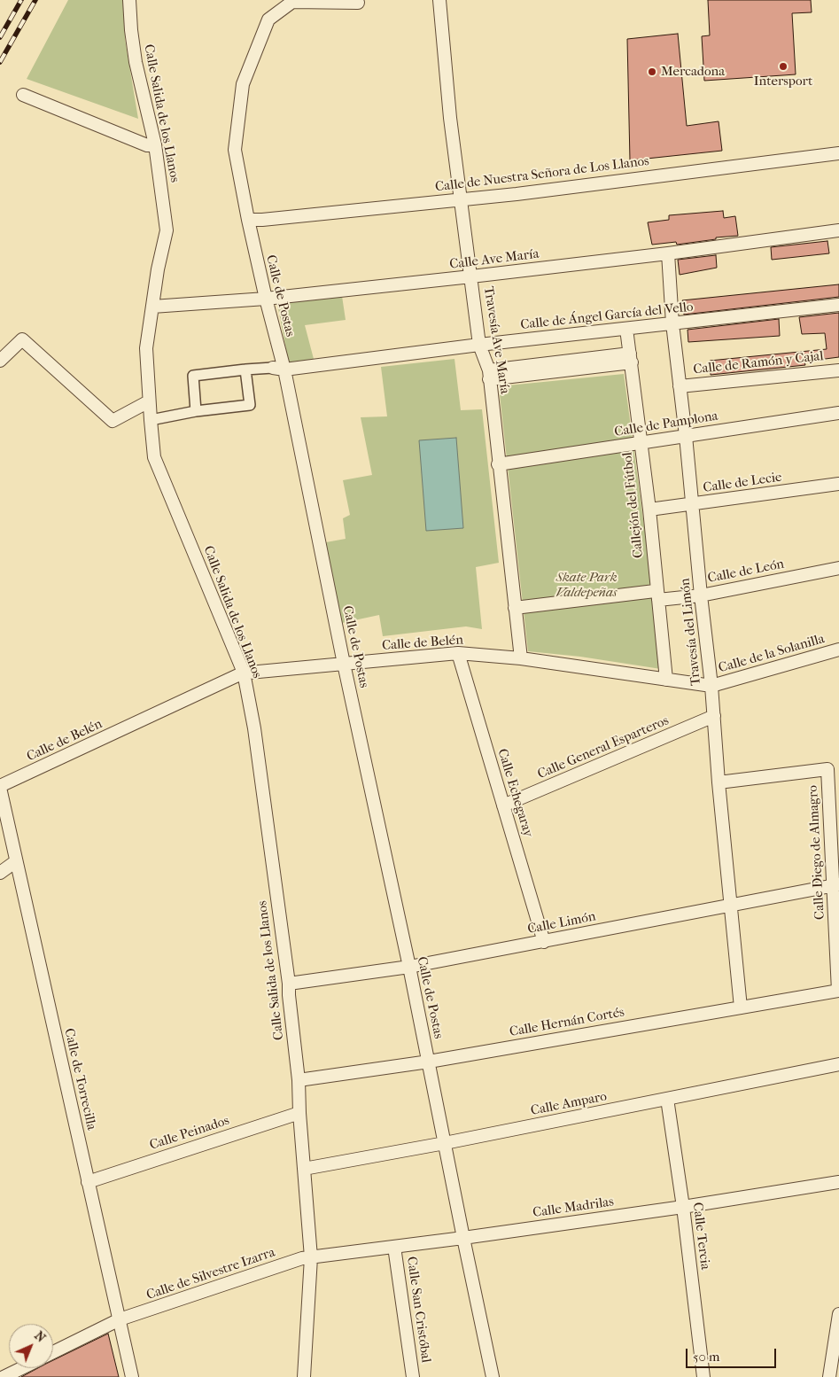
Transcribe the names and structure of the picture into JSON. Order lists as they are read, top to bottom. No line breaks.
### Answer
{"streets":{"street":["Calle Salida de los Llanos","Calle de Nuestra Señora de Los Llanos","Calle Ave María","Calle de Postas","Calle de Ángel García del Vello","Travesía Ave María","Calle de Ramón y Cajal","Calle de Pamplona","Calle de Lecie","Callejón del Fútbol","Calle de León","Travesía del Limón","Calle de Belén","Calle de la Solanilla","Calle General Esparteros","Calle Echegaray","Calle Diego de Almagro","Calle Limón","Calle Hernán Cortés","Calle de Torrecilla","Calle Amparo","Calle Peinados","Calle Madrilas","Calle Tercia","Calle de Silvestre Izarra","Calle San Cristóbal"]},"crossings":[["Calle Salida de los Llanos","Calle Ave María"],["Calle Salida de los Llanos","Calle de Belén"],["Calle Salida de los Llanos","Calle Limón"],["Calle Salida de los Llanos","Calle Hernán Cortés"],["Calle Salida de los Llanos","Calle Amparo"],["Calle Salida de los Llanos","Calle Peinados"],["Calle Salida de los Llanos","Calle Madrilas"],["Calle Salida de los Llanos","Calle de Silvestre Izarra"],["Calle de Nuestra Señora de Los Llanos","Calle de Postas"],["Calle de Nuestra Señora de Los Llanos","Travesía Ave María"],["Calle Ave María","Calle de Postas"],["Calle Ave María","Travesía Ave María"],["Calle Ave María","Travesía del Limón"],["Calle de Postas","Calle de Ángel García del Vello"],["Calle de Postas","Calle de Belén"],["Calle de Postas","Calle Limón"],["Calle de Postas","Calle Hernán Cortés"],["Calle de Postas","Calle Amparo"],["Calle de Postas","Calle Madrilas"],["Calle de Ángel García del Vello","Travesía Ave María"],["Calle de Ángel García del Vello","Callejón del Fútbol"],["Calle de Ángel García del Vello","Travesía del Limón"],["Travesía Ave María","Calle de Pamplona"],["Travesía Ave María","Calle de León"],["Travesía Ave María","Calle de Belén"],["Calle de Ramón y Cajal","Travesía del Limón"],["Calle de Pamplona","Callejón del Fútbol"],["Calle de Pamplona","Travesía del Limón"],["Calle de Lecie","Callejón del Fútbol"],["Calle de Lecie","Travesía del Limón"],["Callejón del Fútbol","Calle de León"],["Callejón del Fútbol","Calle de Belén"],["Calle de León","Travesía del Limón"],["Travesía del Limón","Calle de Belén"],["Travesía del Limón","Calle de la Solanilla"],["Travesía del Limón","Calle General Esparteros"],["Travesía del Limón","Calle Diego de Almagro"],["Travesía del Limón","Calle Limón"],["Travesía del Limón","Calle Hernán Cortés"],["Calle de Belén","Calle de la Solanilla"],["Calle de Belén","Calle Echegaray"],["Calle de Belén","Calle de Torrecilla"],["Calle General Esparteros","Calle Echegaray"],["Calle Echegaray","Calle Limón"],["Calle Diego de Almagro","Calle Limón"],["Calle Diego de Almagro","Calle Hernán Cortés"],["Calle de Torrecilla","Calle Peinados"],["Calle de Torrecilla","Calle de Silvestre Izarra"],["Calle Amparo","Calle Tercia"],["Calle Madrilas","Calle Tercia"],["Calle Madrilas","Calle de Silvestre Izarra"],["Calle Madrilas","Calle San Cristóbal"]],"parks":["Skate Park Valdepeñas"],"places":["Intersport","Mercadona"],"scale_bar":"50 m","north":"top right"}
